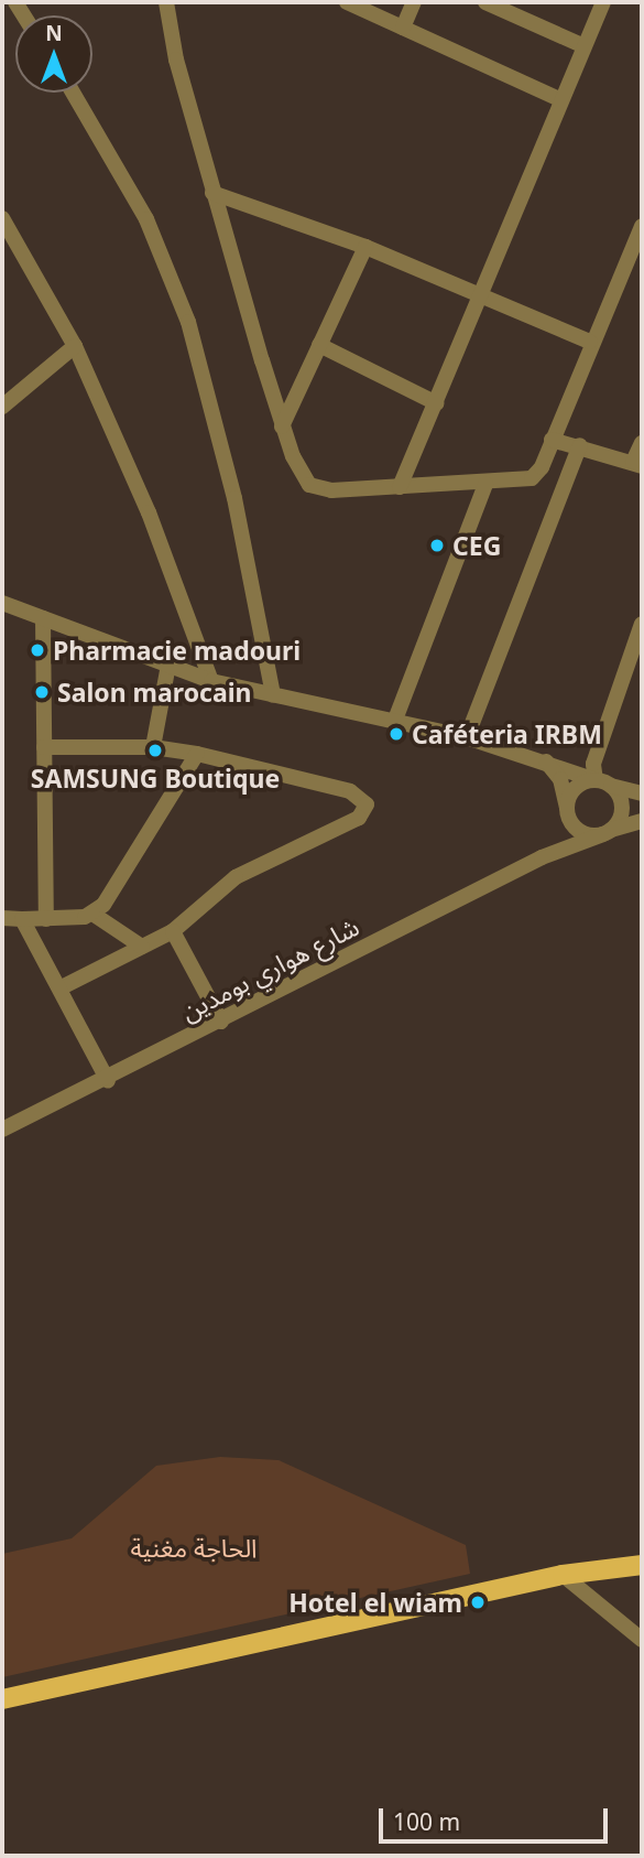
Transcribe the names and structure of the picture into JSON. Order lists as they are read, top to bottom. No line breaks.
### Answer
{"streets":{"street":["شارع هواري بومدين"]},"parks":["الحاجة مغنية"],"places":["CEG","Pharmacie madouri","Salon marocain","Caféteria IRBM","SAMSUNG Boutique","Hotel el wiam"],"scale_bar":"100 m","north":"top"}
